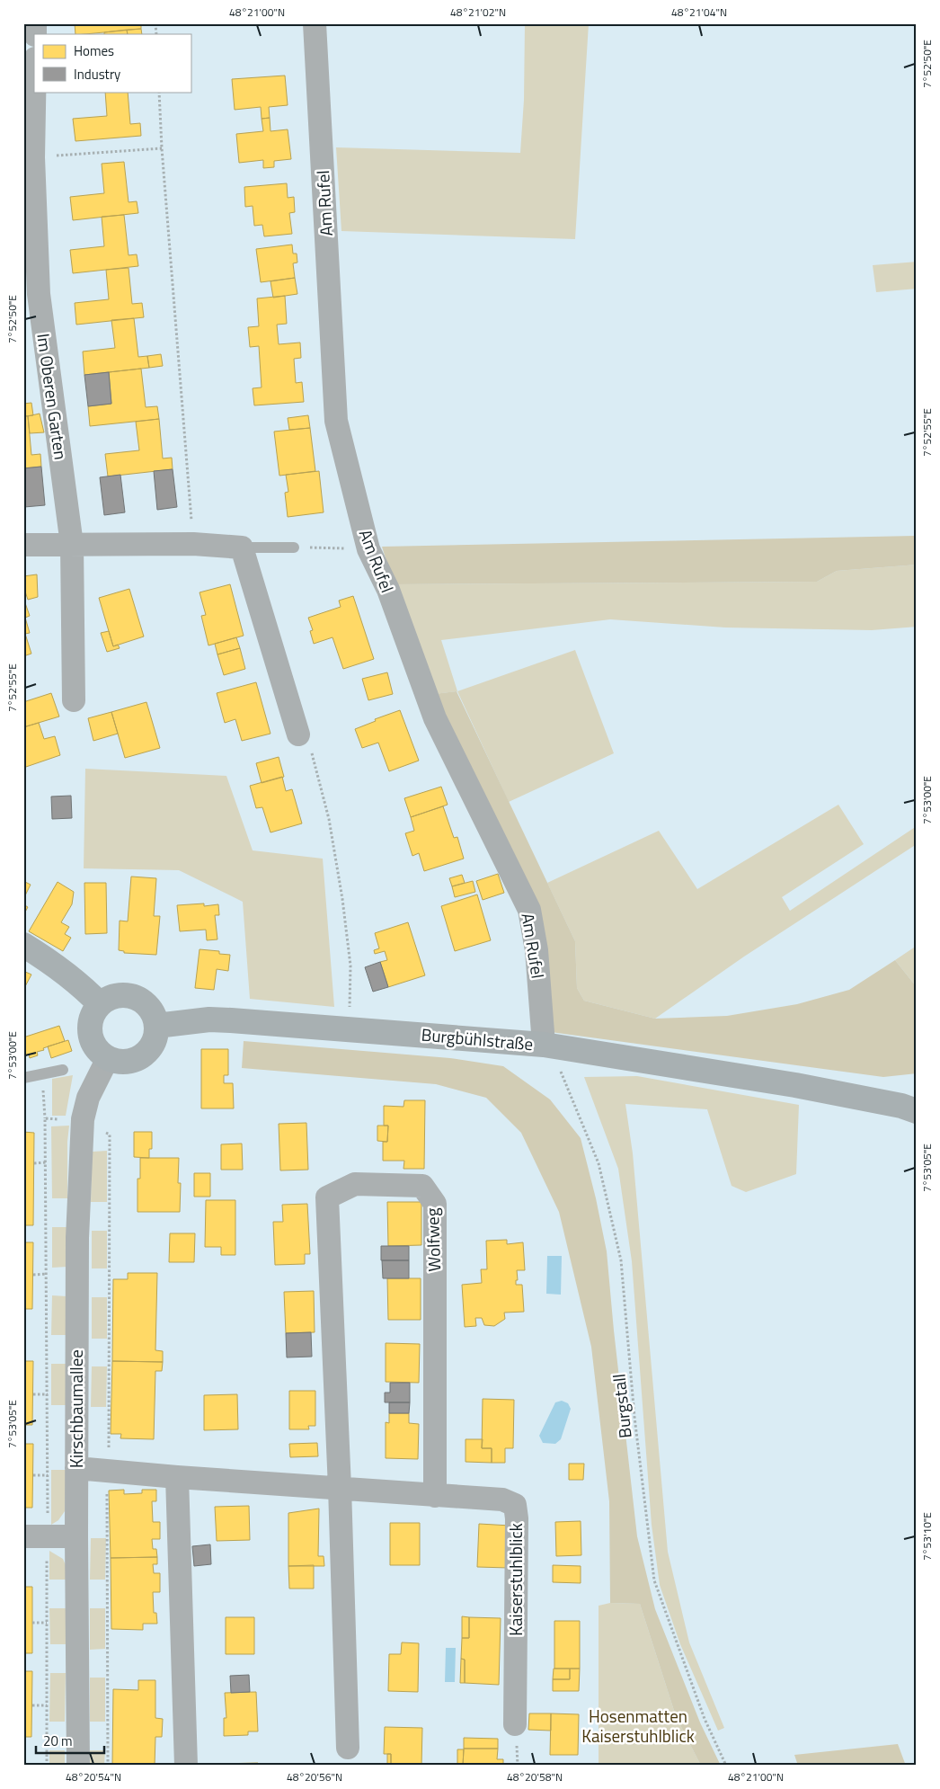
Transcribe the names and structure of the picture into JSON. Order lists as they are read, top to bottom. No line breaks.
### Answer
{"streets":{"street":["Am Rufel","Im Oberen Garten","Burgbühlstraße","Wolfweg","Kirschbaumallee","Kaiserstuhlblick"],"path":["Burgstall"]},"crossings":[["Am Rufel","Burgbühlstraße"],["Am Rufel","Burgstall"],["Burgbühlstraße","Burgstall"],["Burgbühlstraße","Kirschbaumallee"],["Wolfweg","Kaiserstuhlblick"],["Kirschbaumallee","Kaiserstuhlblick"]],"parks":["Hosenmatten Kaiserstuhlblick"],"legend":["Homes","Industry"],"scale_bar":"20 m","coordinates":["48°21'00\"N","48°21'02\"N","48°21'04\"N","7°52'50\"E","7°52'55\"E","7°53'00\"E","7°53'05\"E","7°53'10\"E","48°20'54\"N","48°20'56\"N","48°20'58\"N"]}
